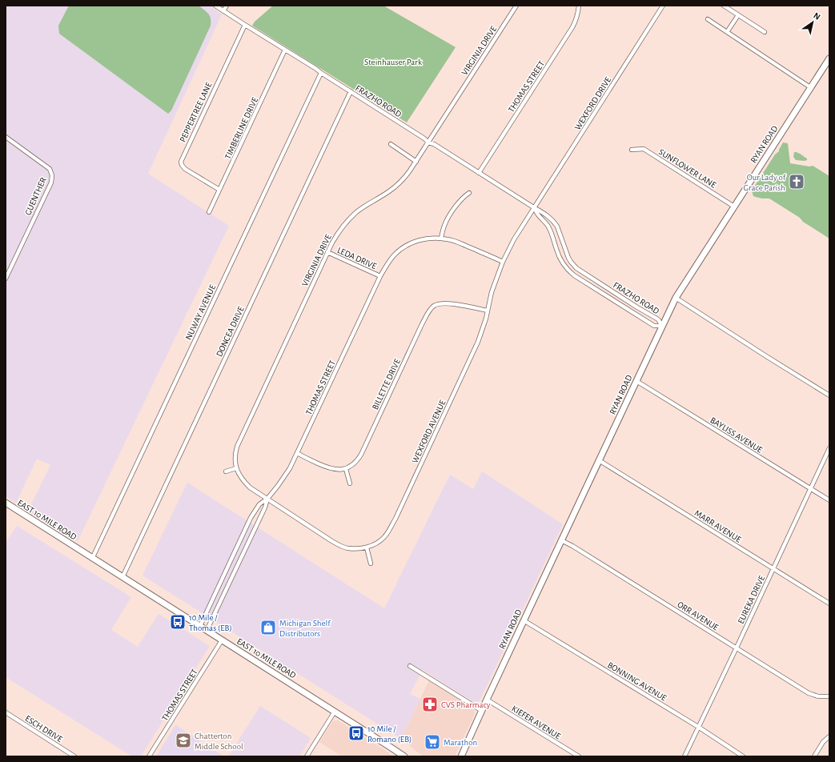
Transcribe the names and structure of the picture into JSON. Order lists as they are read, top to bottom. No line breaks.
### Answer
{"streets":{"main road":["RYAN ROAD","EAST 10 MILE ROAD"],"street":["VIRGINIA DRIVE","THOMAS STREET","FRAZHO ROAD","WEXFORD DRIVE","PEPPERTREE LANE","TIMBERLINE DRIVE","SUNFLOWER LANE","GUENTHER","LEDA DRIVE","NUWAY AVENUE","DONCEA DRIVE","BILLETTE DRIVE","WEXFORD AVENUE","BAYLISS AVENUE","MARR AVENUE","EUREKA DRIVE","ORR AVENUE","BONNING AVENUE","KIEFER AVENUE","ESCH DRIVE"]},"crossings":[["VIRGINIA DRIVE","THOMAS STREET"],["VIRGINIA DRIVE","FRAZHO ROAD"],["VIRGINIA DRIVE","LEDA DRIVE"],["VIRGINIA DRIVE","WEXFORD AVENUE"],["THOMAS STREET","FRAZHO ROAD"],["THOMAS STREET","LEDA DRIVE"],["THOMAS STREET","WEXFORD AVENUE"],["THOMAS STREET","EAST 10 MILE ROAD"],["FRAZHO ROAD","WEXFORD DRIVE"],["FRAZHO ROAD","PEPPERTREE LANE"],["FRAZHO ROAD","TIMBERLINE DRIVE"],["FRAZHO ROAD","RYAN ROAD"],["FRAZHO ROAD","NUWAY AVENUE"],["FRAZHO ROAD","DONCEA DRIVE"],["FRAZHO ROAD","WEXFORD AVENUE"],["WEXFORD DRIVE","WEXFORD AVENUE"],["PEPPERTREE LANE","TIMBERLINE DRIVE"],["RYAN ROAD","SUNFLOWER LANE"],["RYAN ROAD","BAYLISS AVENUE"],["RYAN ROAD","MARR AVENUE"],["RYAN ROAD","ORR AVENUE"],["RYAN ROAD","BONNING AVENUE"],["RYAN ROAD","KIEFER AVENUE"],["NUWAY AVENUE","EAST 10 MILE ROAD"],["DONCEA DRIVE","EAST 10 MILE ROAD"],["BILLETTE DRIVE","WEXFORD AVENUE"],["BAYLISS AVENUE","EUREKA DRIVE"],["MARR AVENUE","EUREKA DRIVE"],["EUREKA DRIVE","ORR AVENUE"],["EUREKA DRIVE","BONNING AVENUE"]],"parks":["Steinhauser Park"],"places":{"church":["Our Lady of Grace Parish"],"bus stop":["10 Mile / Thomas (EB)","10 Mile / Romano (EB)"],"shop":["Michigan Shelf Distributors"],"pharmacy":["CVS Pharmacy"],"school or university":["Chatterton Middle School"],"supermarket":["Marathon"]},"north":"top right"}
